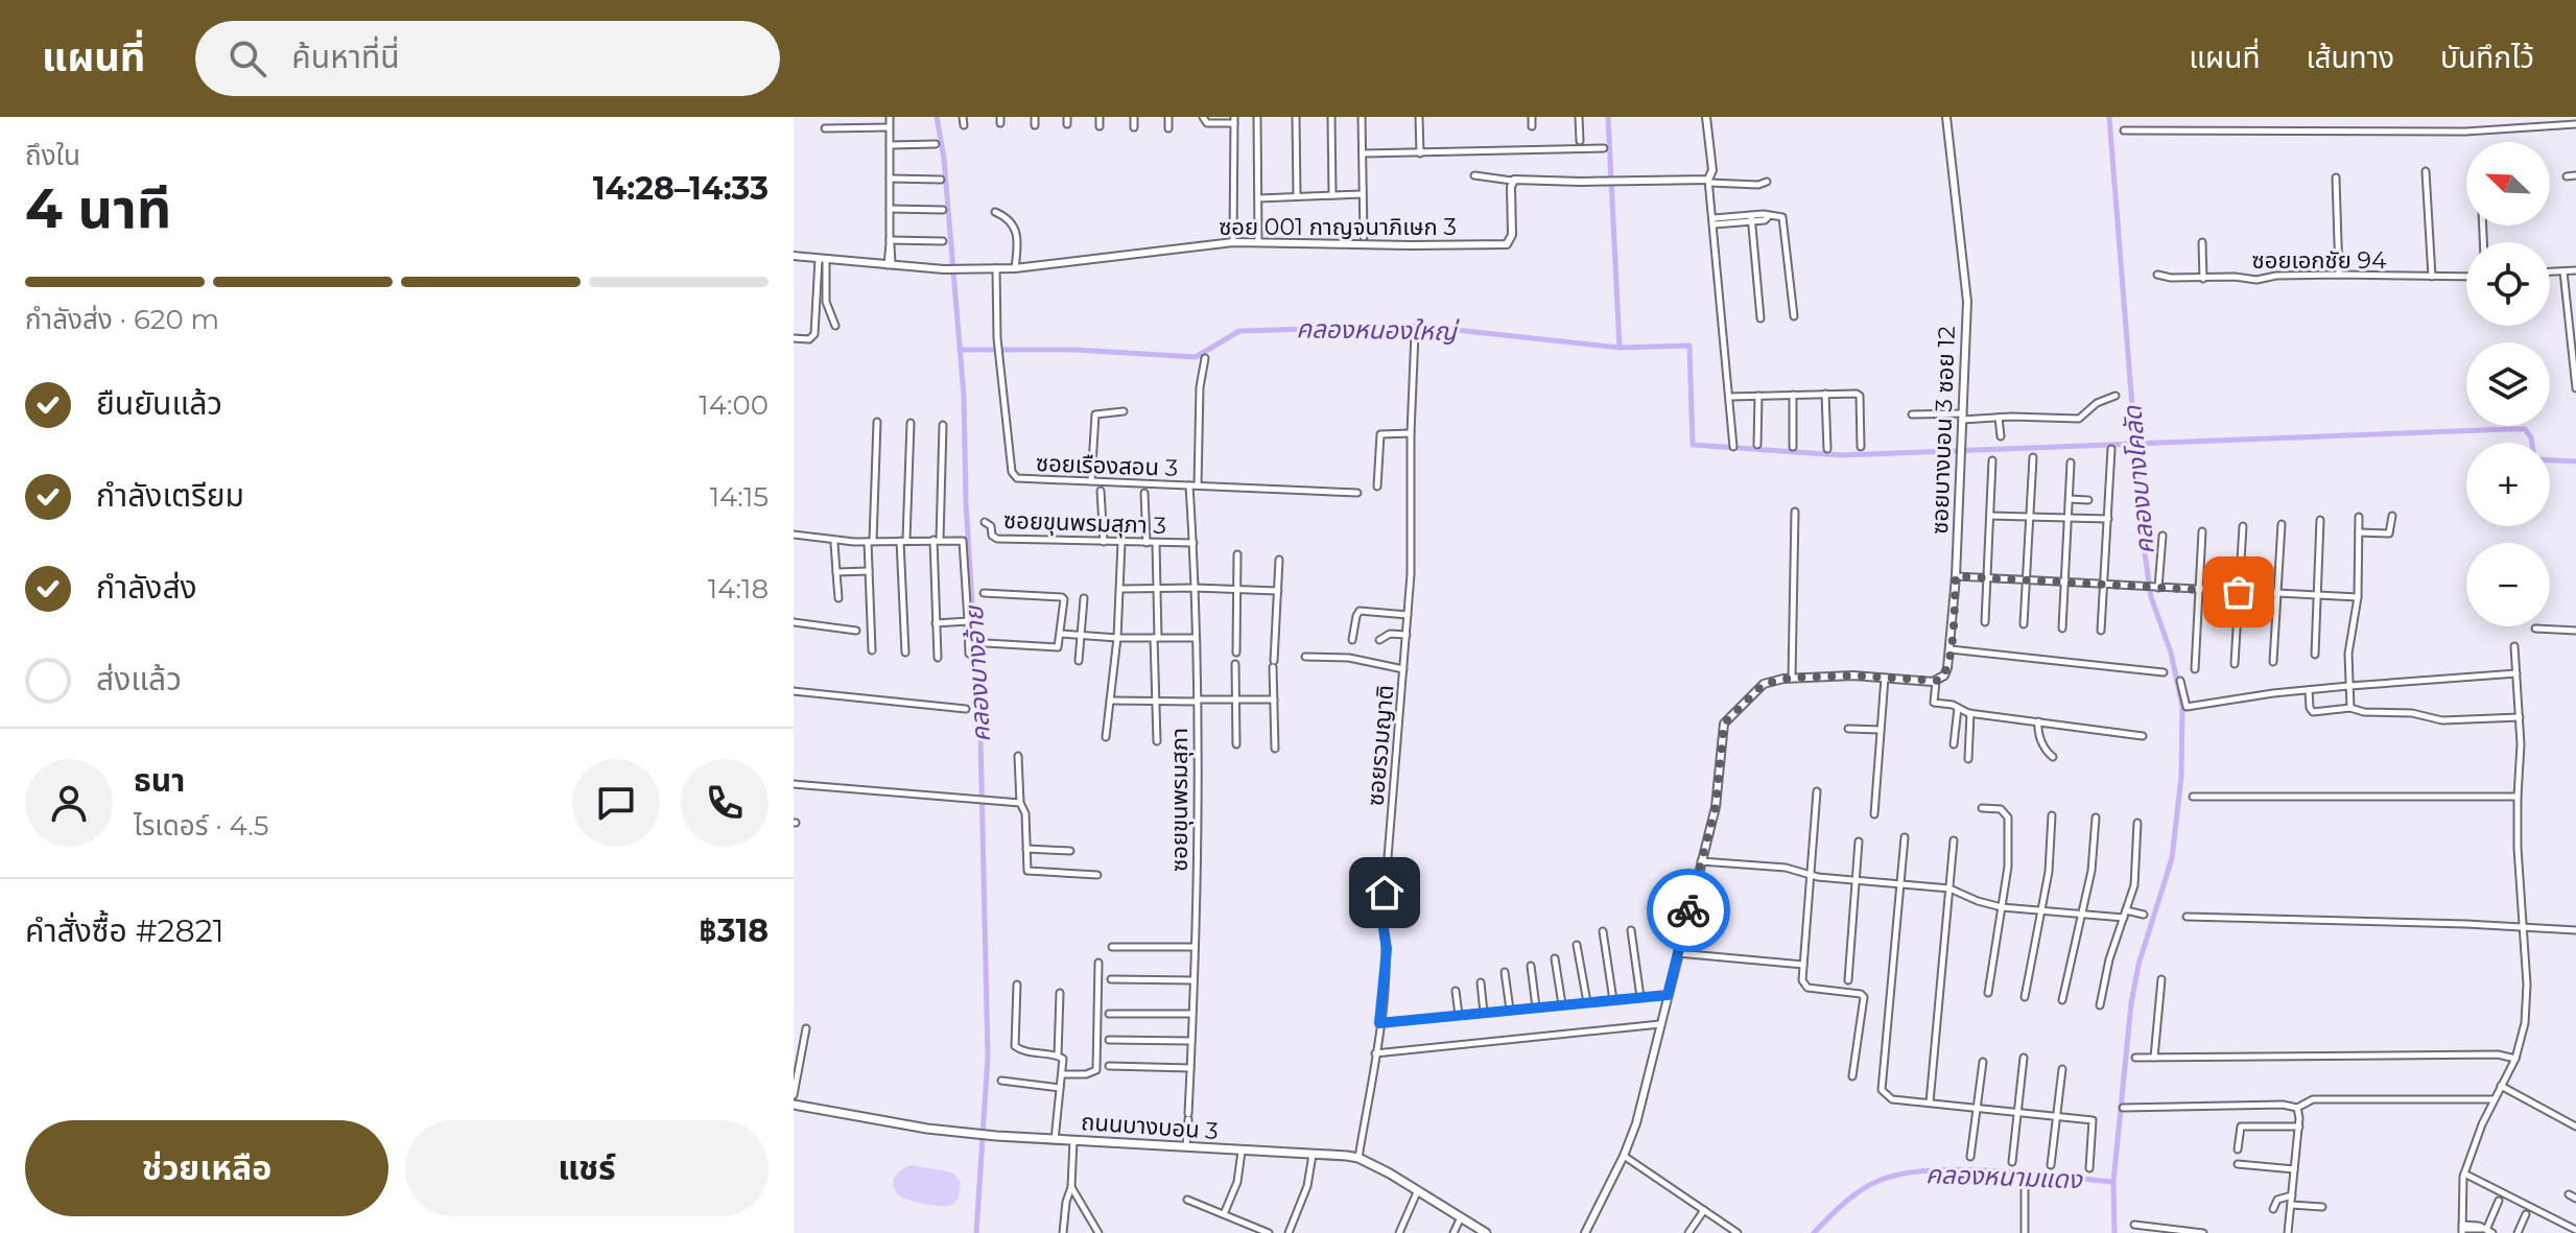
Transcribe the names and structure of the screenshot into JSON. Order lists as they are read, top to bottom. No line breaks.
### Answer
{"streets":{"main road":["ถนนบางบอน 3"],"street":["ซอย 001 กาญจนาภิเษก 3","ซอยเอกชัย 94","ซอยบางบอน 3 ซอย 12","ซอยเรืองสอน 3","ซอยขุนพรมสุภา 3","ซอยรวมญาติ","ซอยขุนพรมสุภา"]},"crossings":[["ซอย 001 กาญจนาภิเษก 3","ซอยเรืองสอน 3"],["ซอยเรืองสอน 3","ซอยขุนพรมสุภา"],["ซอยขุนพรมสุภา 3","ซอยขุนพรมสุภา"],["ซอยรวมญาติ","ถนนบางบอน 3"],["ซอยขุนพรมสุภา","ถนนบางบอน 3"]],"water":["คลองหนองใหญ่","คลองบางโคลัด","คลองบางอ้าย","คลองหนามแดง"],"north":"top left","page":{"header":"แผนที่","search":"ค้นหาที่นี่","nav":["แผนที่","เส้นทาง","บันทึกไว้"],"heading":["4 นาที","ถึงใน","14:28–14:33"],"panel":["ธนา","ไรเดอร์ · 4.5","คำสั่งซื้อ #2821","฿318"],"map_buttons":["+","−"],"bar":"กำลังส่ง · 620 m","list":[["ยืนยันแล้ว","14:00"],["กำลังเตรียม","14:15"],["กำลังส่ง","14:18"],"ส่งแล้ว"],"buttons":["ช่วยเหลือ","แชร์"]}}
